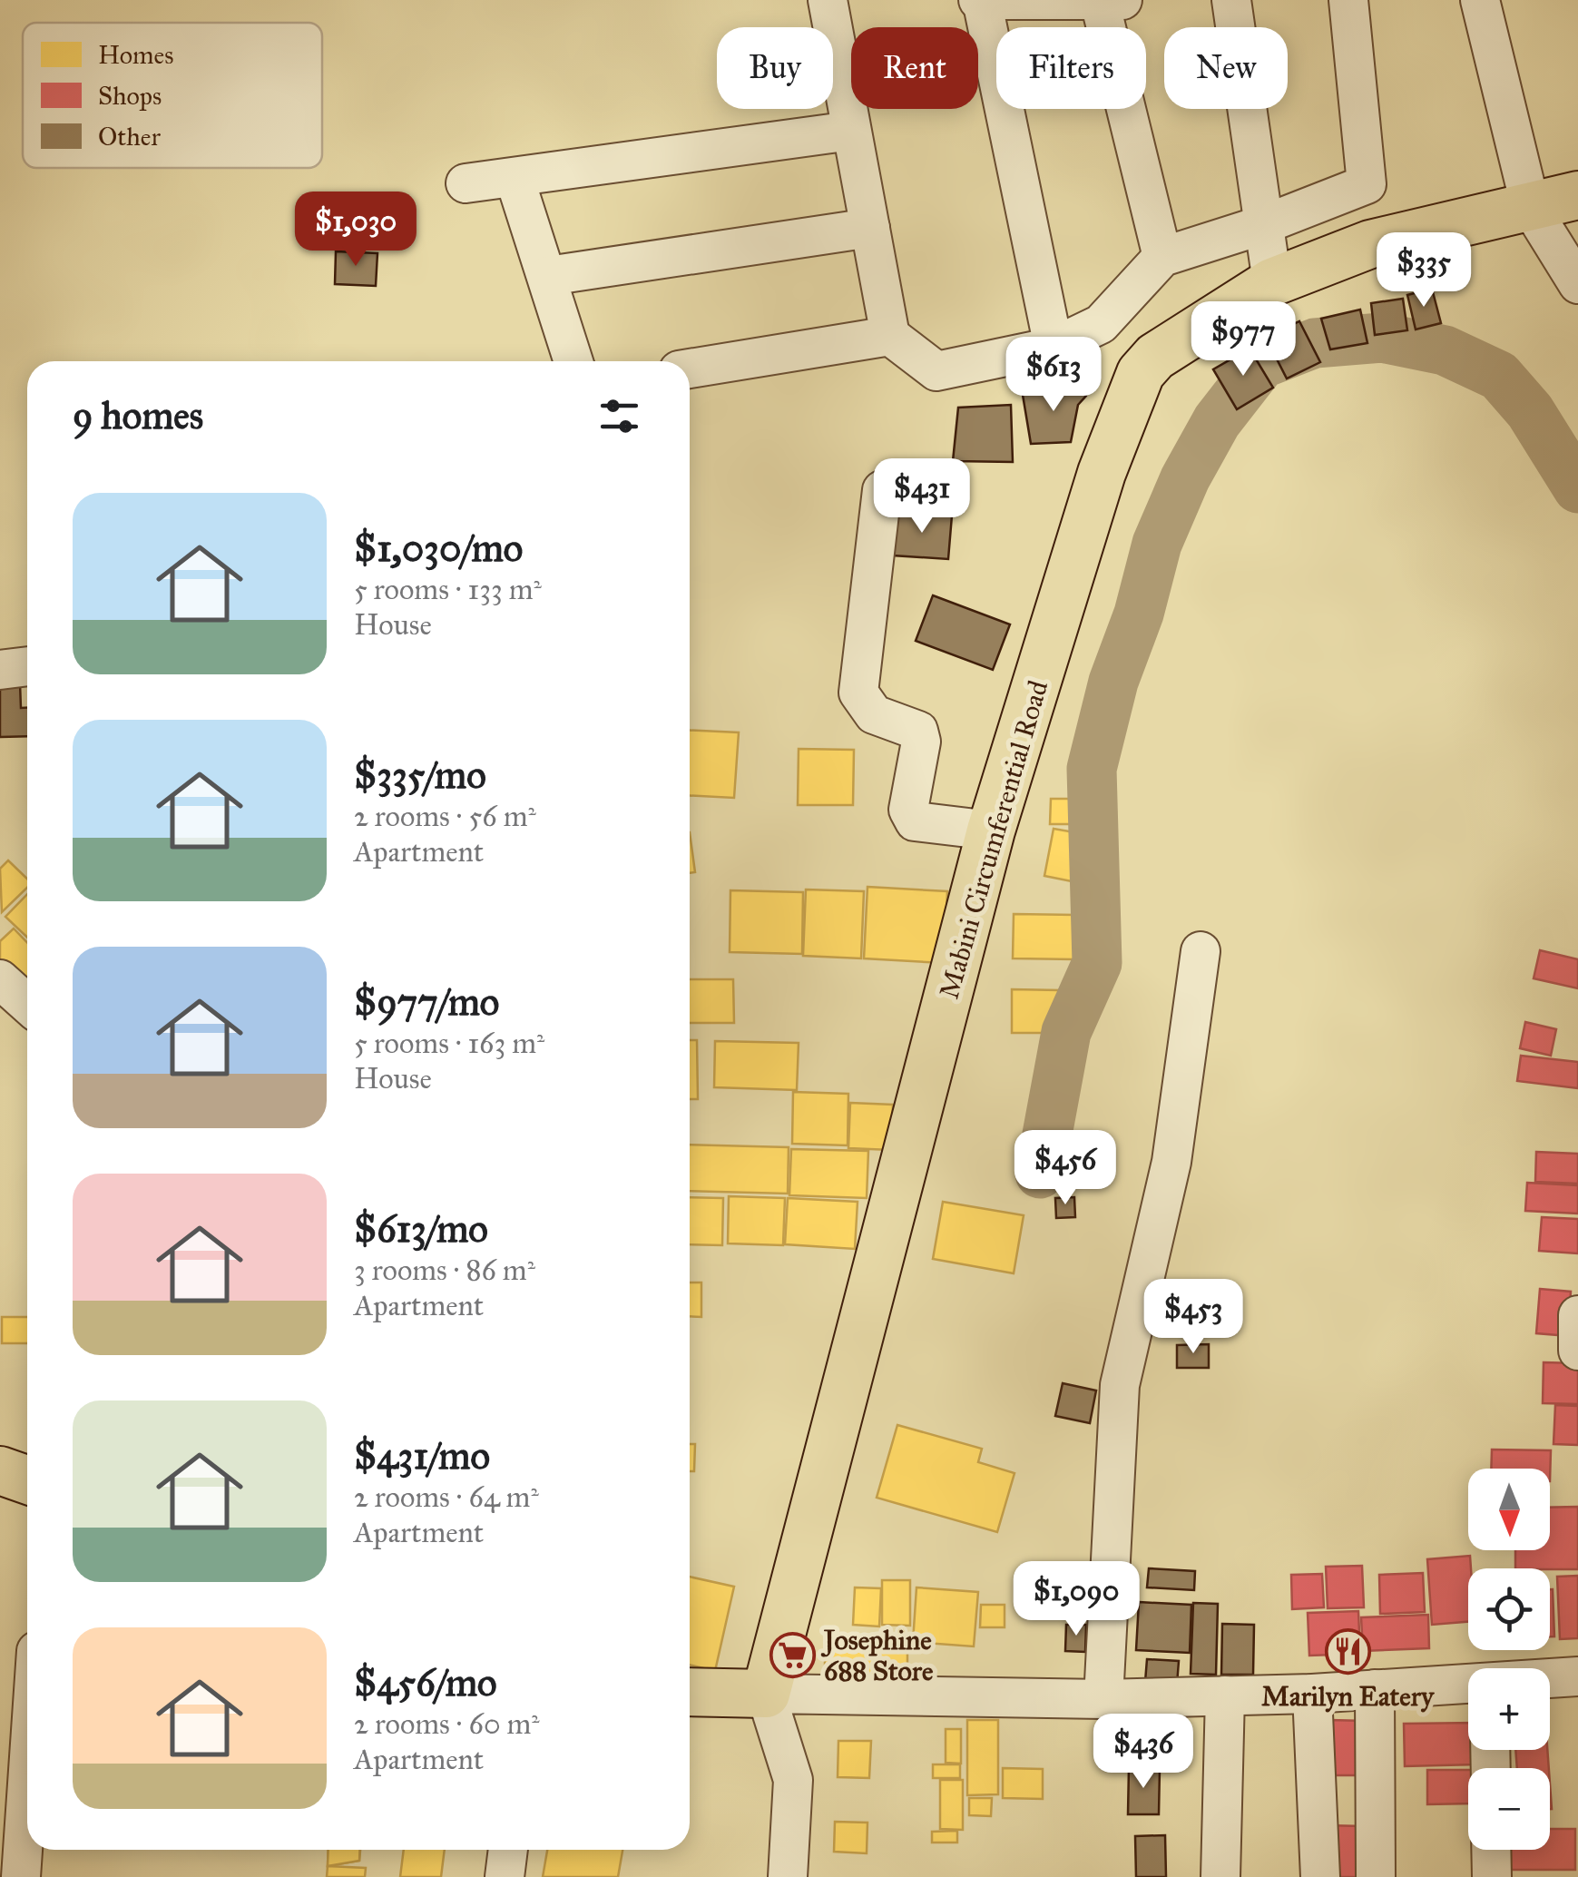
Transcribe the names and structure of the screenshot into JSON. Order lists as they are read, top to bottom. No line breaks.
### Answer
{"streets":{"main road":["Mabini Circumferential Road"]},"places":{"restaurant":["Marilyn Eatery"],"supermarket":["Josephine 688 Store"]},"legend":["Homes","Shops","Other"],"north":"bottom","page":{"chip":["Buy","Rent","Filters","New"],"price":["$1,030","$335","$977","$613","$431","$456","$453","$1,090","$436"],"heading":"9 homes","list":[{"name":"$1,030/mo","note":"5 rooms · 133 m² · House"},{"name":"$335/mo","note":"2 rooms · 56 m² · Apartment"},{"name":"$977/mo","note":"5 rooms · 163 m² · House"},{"name":"$613/mo","note":"3 rooms · 86 m² · Apartment"},{"name":"$431/mo","note":"2 rooms · 64 m² · Apartment"},{"name":"$456/mo","note":"2 rooms · 60 m² · Apartment"}],"map_buttons":["+","−"]}}
